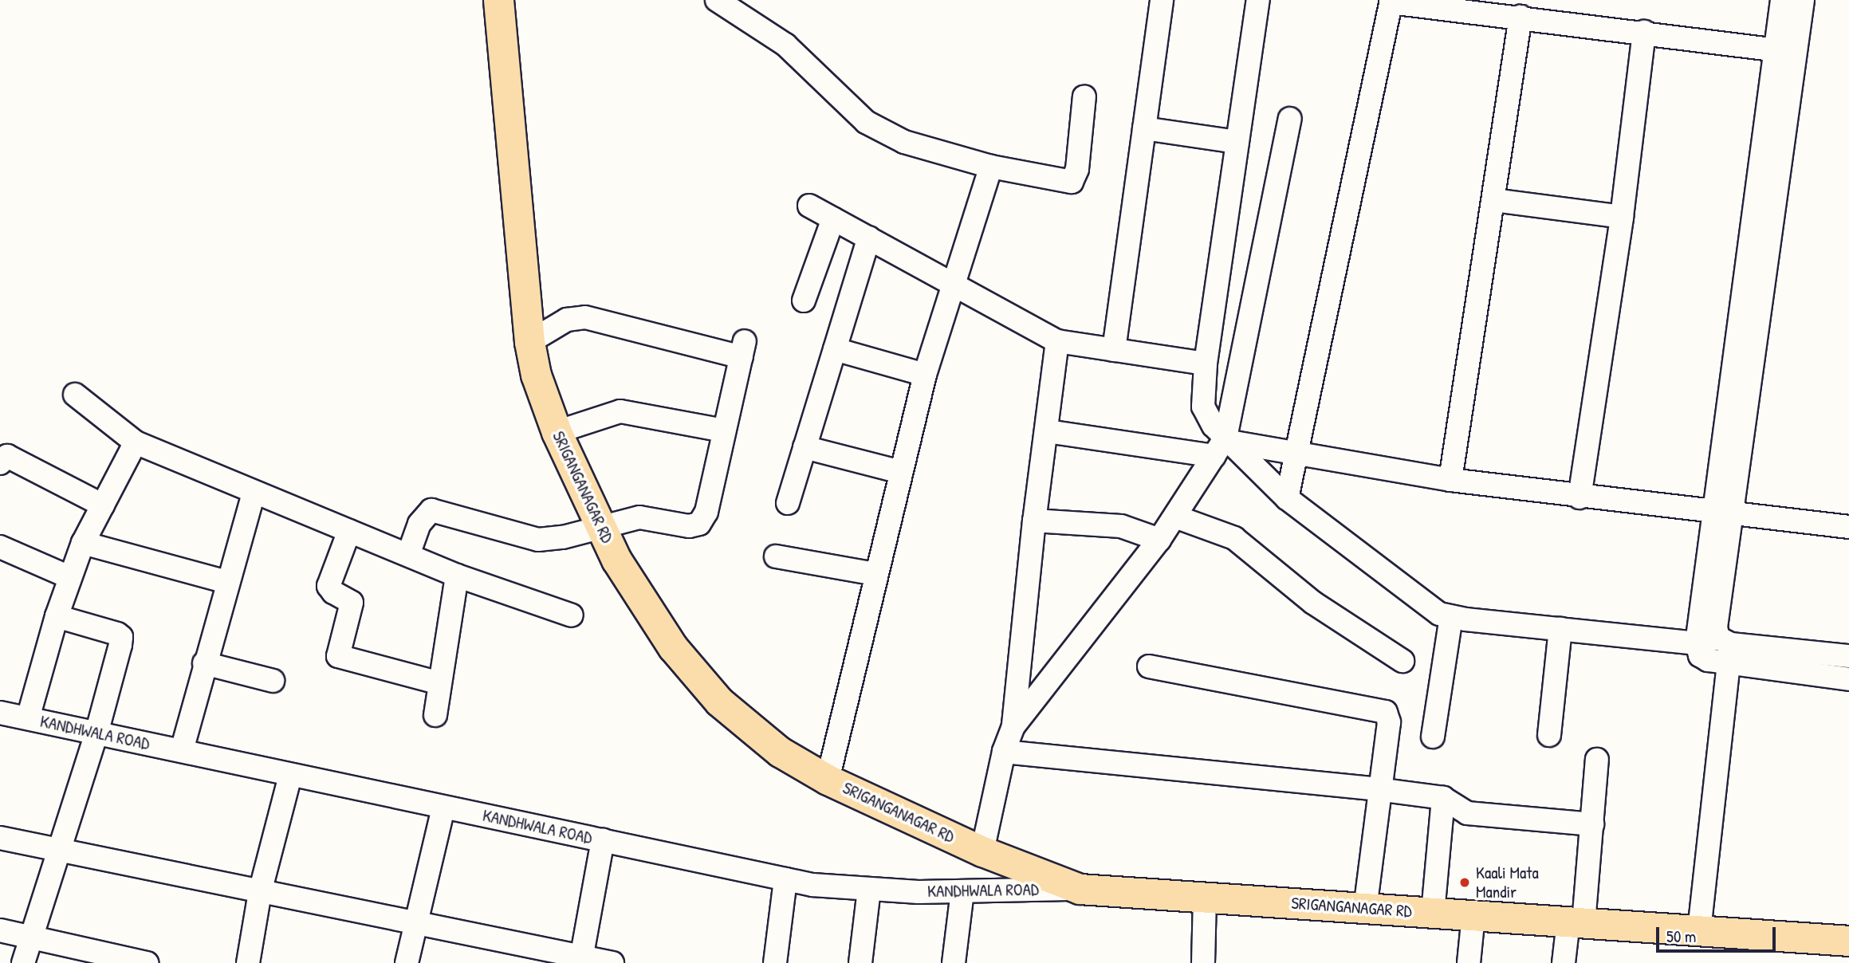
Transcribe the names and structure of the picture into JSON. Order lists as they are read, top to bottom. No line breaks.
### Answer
{"streets":{"main road":["SRIGANGANAGAR RD"],"street":["KANDHWALA ROAD"]},"crossings":[["SRIGANGANAGAR RD","KANDHWALA ROAD"]],"places":["Kaali Mata Mandir"],"scale_bar":"50 m"}
